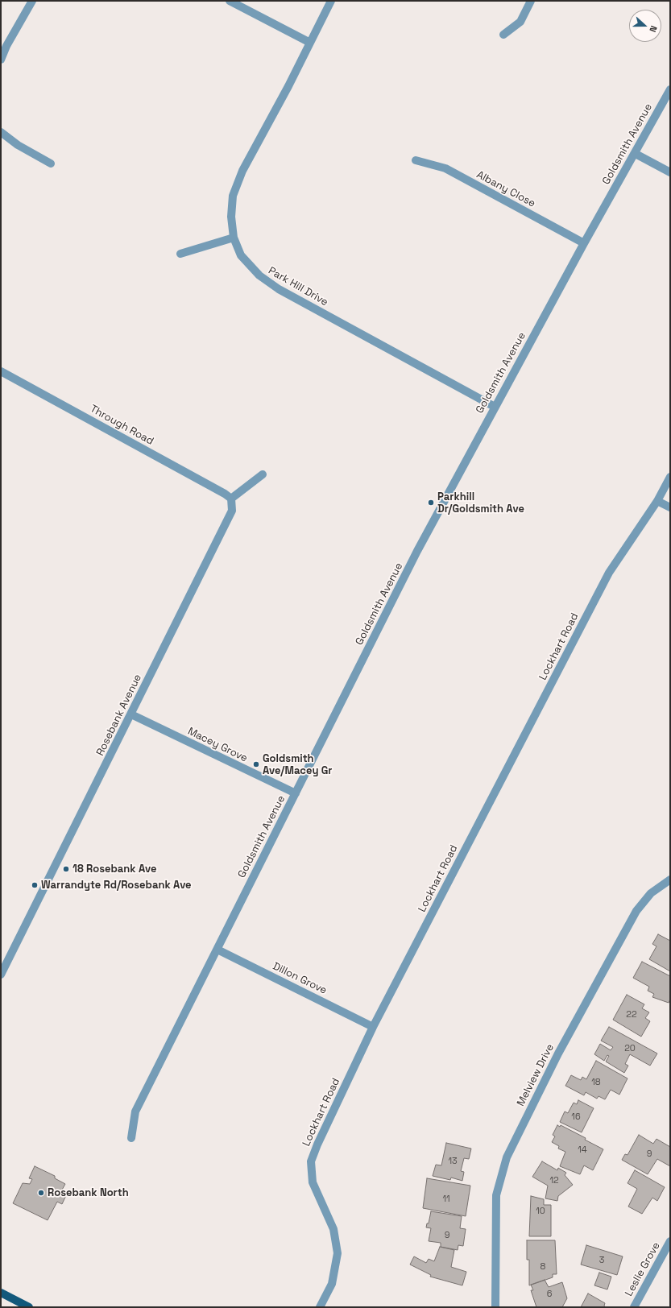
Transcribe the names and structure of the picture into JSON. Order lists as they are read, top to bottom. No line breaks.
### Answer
{"streets":{"street":["Goldsmith Avenue","Albany Close","Park Hill Drive","Through Road","Lockhart Road","Rosebank Avenue","Macey Grove","Dillon Grove","Melview Drive","Leslie Grove"]},"crossings":[["Goldsmith Avenue","Albany Close"],["Goldsmith Avenue","Park Hill Drive"],["Goldsmith Avenue","Macey Grove"],["Goldsmith Avenue","Dillon Grove"],["Through Road","Rosebank Avenue"],["Lockhart Road","Dillon Grove"],["Rosebank Avenue","Macey Grove"]],"places":["Parkhill Dr/Goldsmith Ave","Goldsmith Ave/Macey Gr","18 Rosebank Ave","Warrandyte Rd/Rosebank Ave","Rosebank North"],"house_numbers":["22","20","18","16","14","9","13","12","11","10","9","3","8","6"],"north":"right"}
